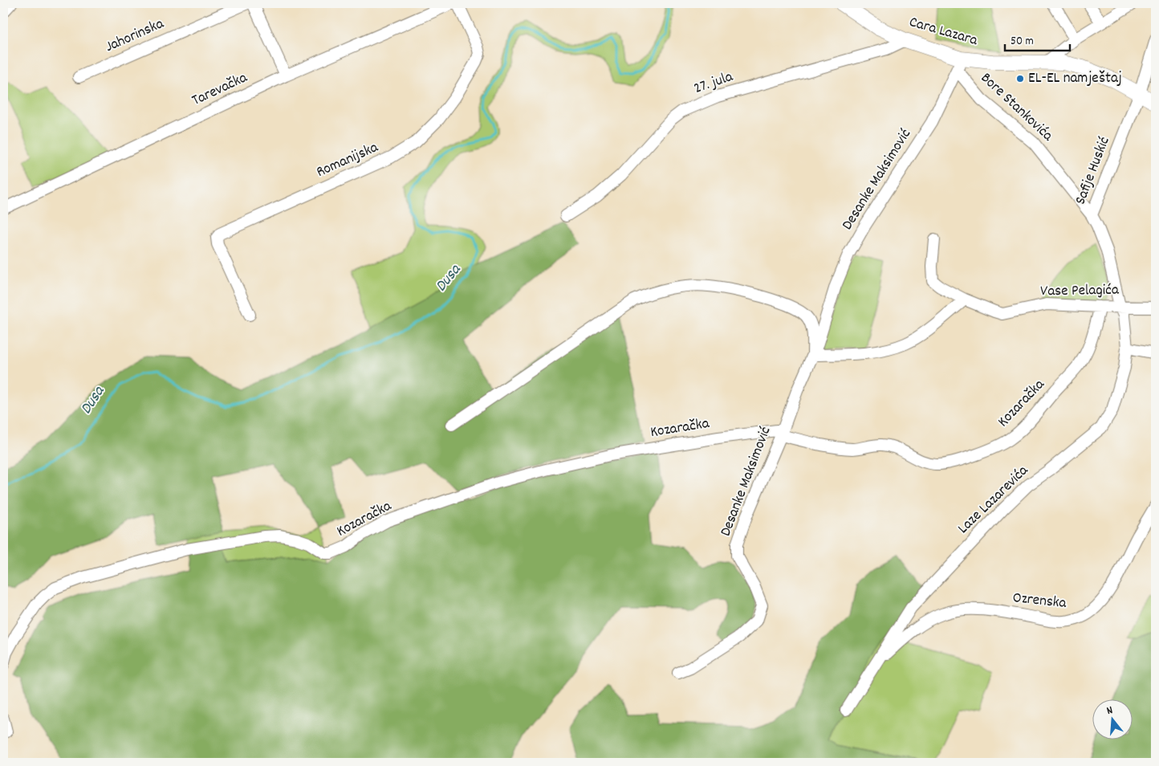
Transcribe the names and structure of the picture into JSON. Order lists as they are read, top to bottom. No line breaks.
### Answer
{"streets":{"main road":["Cara Lazara"],"street":["Jahorinska","27. jula","Tarevačka","Bore Stankovića","Romanijska","Safije Huskić","Desanke Maksimović","Vase Pelagića","Kozaračka","Laze Lazarevića","Ozrenska"]},"crossings":[["Cara Lazara","27. jula"],["Cara Lazara","Bore Stankovića"],["Cara Lazara","Safije Huskić"],["Cara Lazara","Desanke Maksimović"],["Bore Stankovića","Safije Huskić"],["Bore Stankovića","Desanke Maksimović"],["Safije Huskić","Vase Pelagića"],["Safije Huskić","Laze Lazarevića"],["Desanke Maksimović","Kozaračka"],["Vase Pelagića","Kozaračka"],["Vase Pelagića","Laze Lazarevića"],["Laze Lazarevića","Ozrenska"]],"water":["Dusa"],"places":["EL-EL namještaj"],"scale_bar":"50 m","north":"top"}
